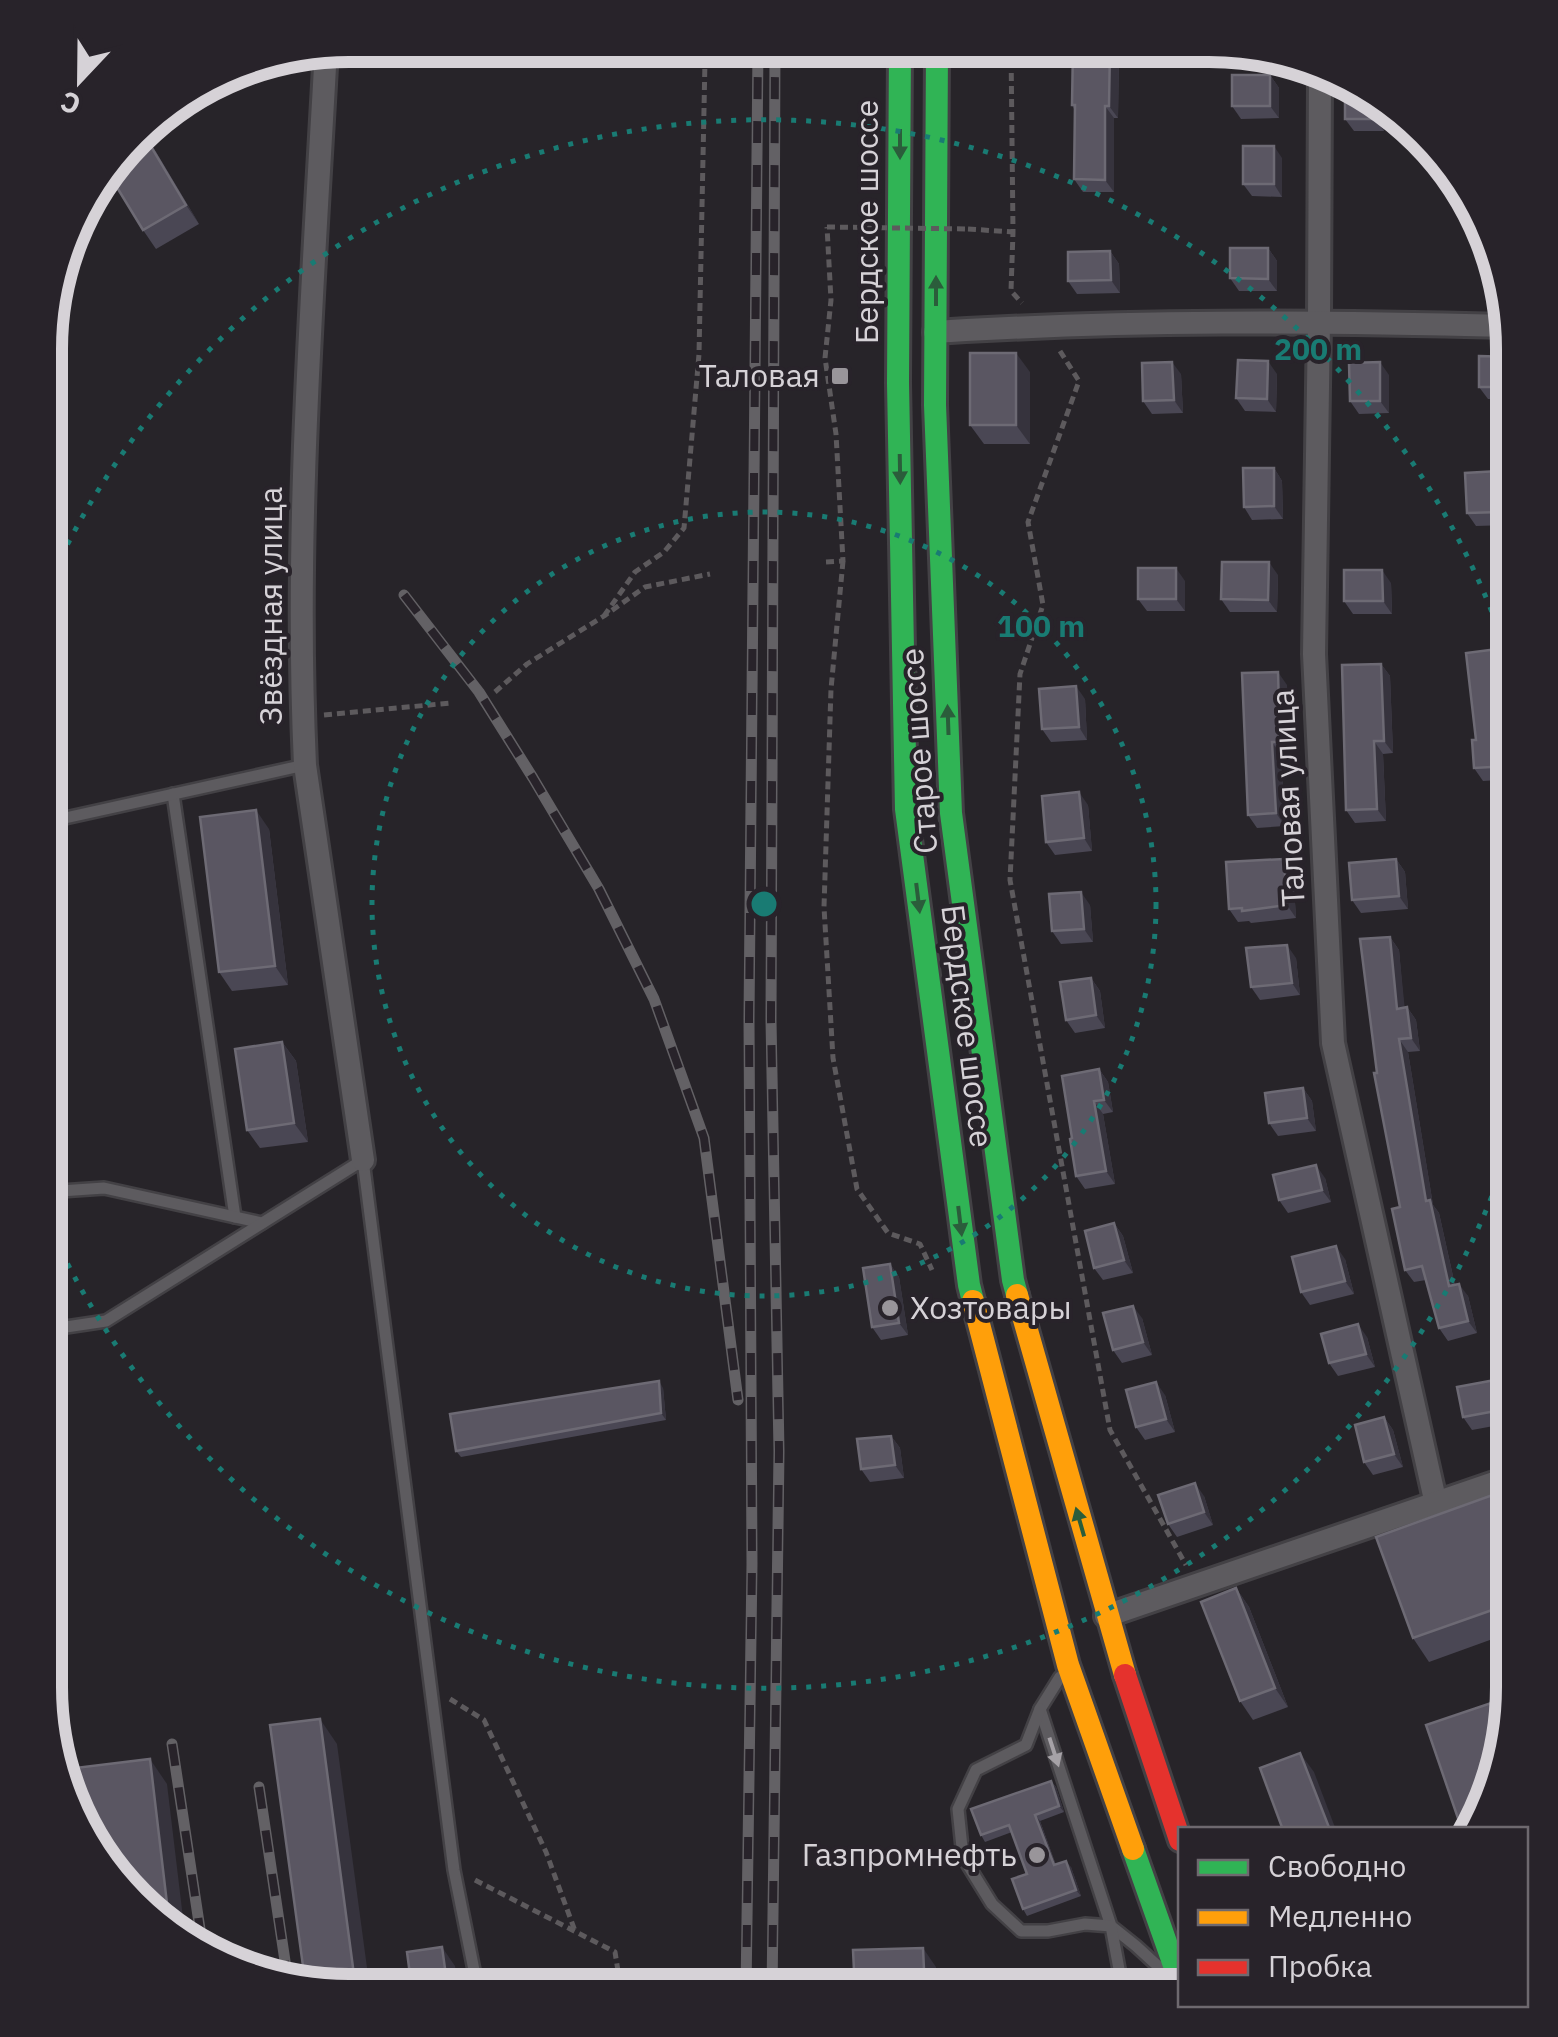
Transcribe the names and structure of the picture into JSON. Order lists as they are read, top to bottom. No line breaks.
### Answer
{"streets":{"highway":["Бердское шоссе","Старое шоссе"],"street":["Звёздная улица","Таловая улица"]},"one_way":["Бердское шоссе","Старое шоссе"],"places":{"transit":["Таловая"],"other":["Хозтовары","Газпромнефть"]},"legend":["Свободно","Медленно","Пробка"],"north":"bottom","rings":["200 m","100 m"]}
